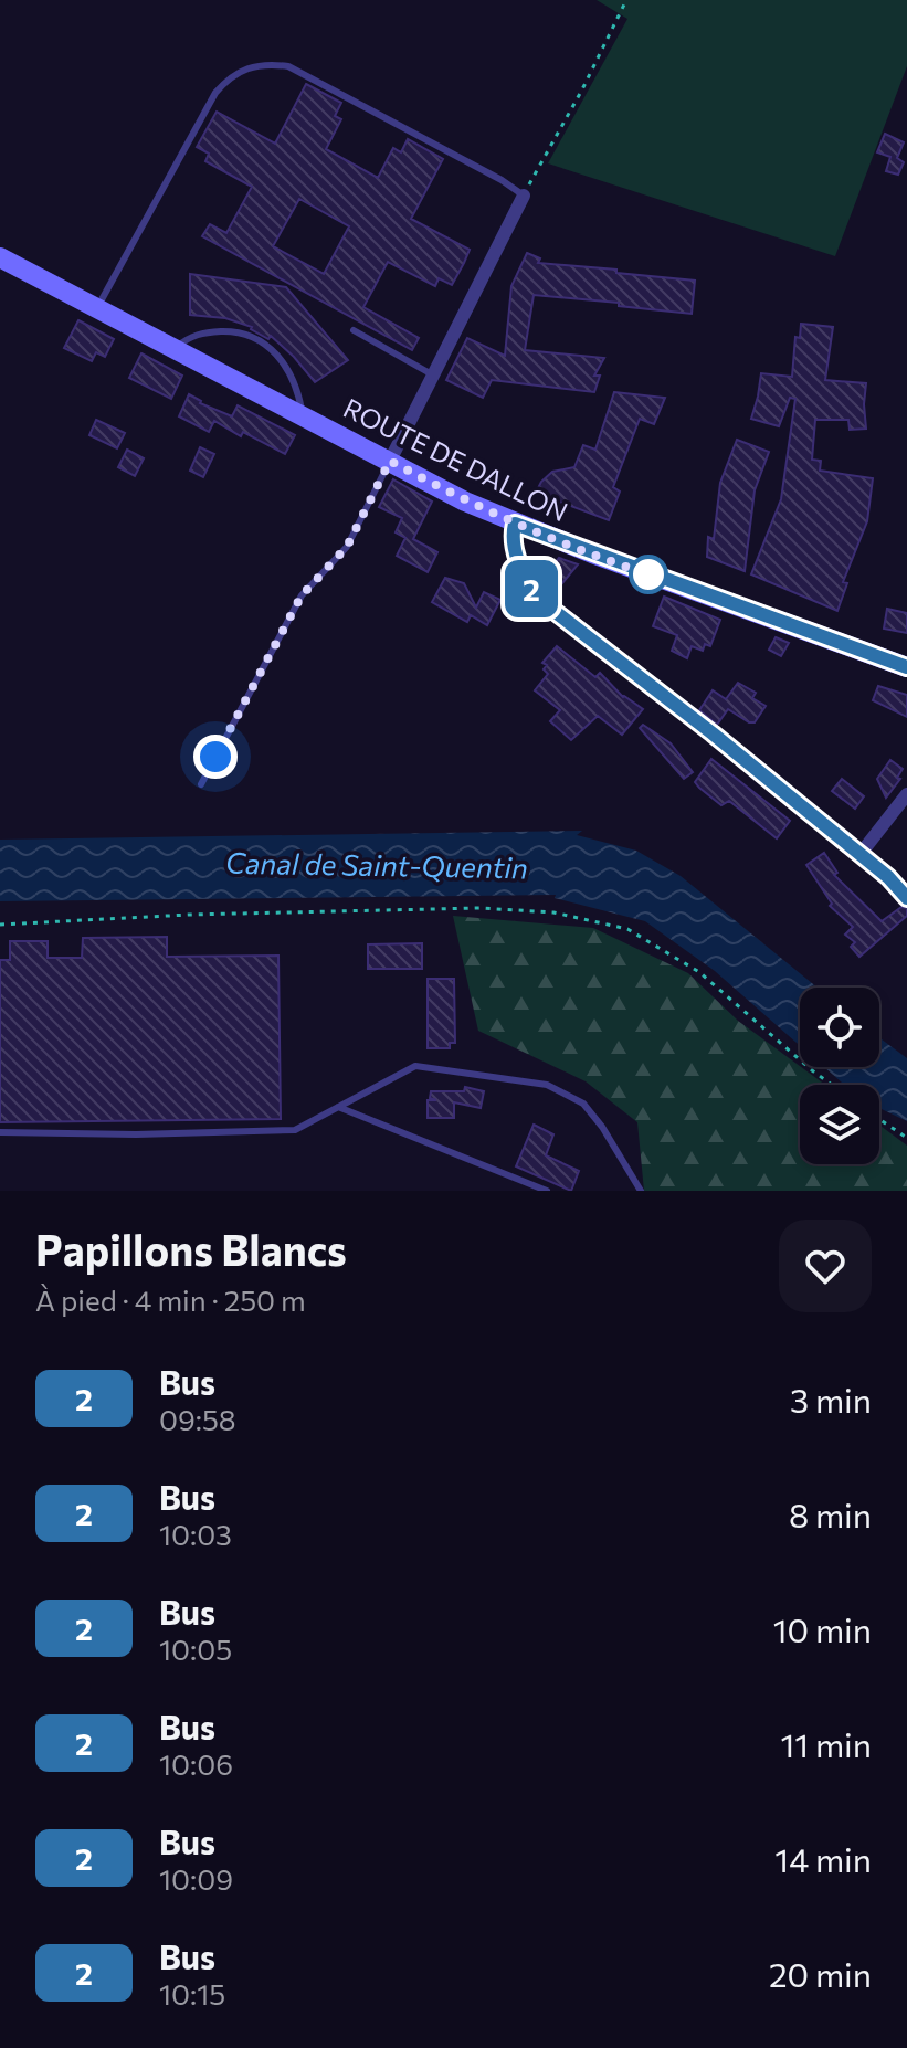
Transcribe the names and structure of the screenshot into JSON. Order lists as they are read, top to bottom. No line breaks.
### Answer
{"streets":{"street":["ROUTE DE DALLON"]},"water":["Canal de Saint-Quentin"],"lines":["bus line 2"],"page":{"on_map":"2","heading":["Papillons Blancs","À pied · 4 min · 250 m"],"list":[{"mark":"2","name":"Bus","note":"09:58","value":"3 min"},{"mark":"2","name":"Bus","note":"10:03","value":"8 min"},{"mark":"2","name":"Bus","note":"10:05","value":"10 min"},{"mark":"2","name":"Bus","note":"10:06","value":"11 min"},{"mark":"2","name":"Bus","note":"10:09","value":"14 min"},{"mark":"2","name":"Bus","note":"10:15","value":"20 min"}]}}
